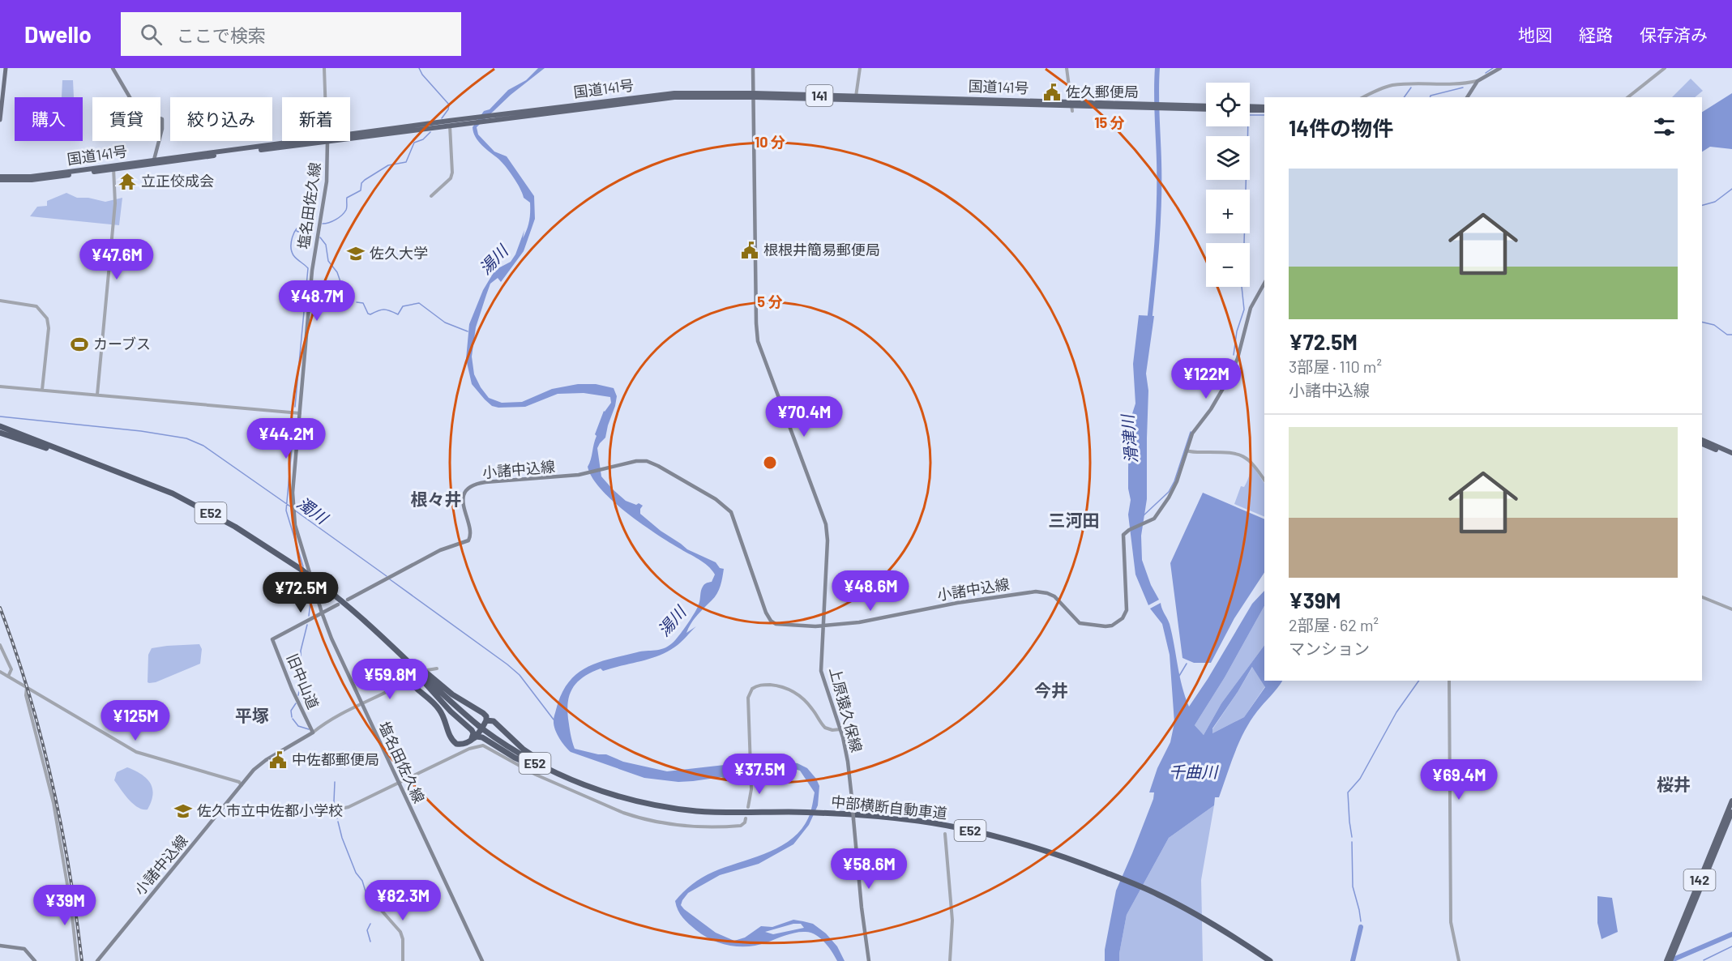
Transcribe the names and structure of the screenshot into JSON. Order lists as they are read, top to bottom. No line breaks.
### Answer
{"streets":{"highway":["国道141号","141","E52","中部横断自動車道","142"],"main road":["塩名田佐久線","小諸中込線","旧中山道","上原猿久保線"]},"crossings":[["国道141号","上原猿久保線"],["塩名田佐久線","旧中山道"],["小諸中込線","旧中山道"],["小諸中込線","上原猿久保線"]],"districts":["根々井","三河田","今井","平塚","桜井"],"water":["湯川","滑津川","濁川","千曲川"],"places":{"public building":["佐久郵便局","根根井簡易郵便局","中佐都郵便局"],"temple":["立正佼成会"],"school or university":["佐久大学","佐久市立中佐都小学校"],"sports":["カーブス"]},"page":{"header":"Dwello","search":"ここで検索","nav":["地図","経路","保存済み"],"map_buttons":["+","−"],"chip":["購入","賃貸","絞り込み","新着"],"heading":"14件の物件","list":[{"name":"¥72.5M","note":"3部屋 · 110 m² · 小諸中込線"},{"name":"¥39M","note":"2部屋 · 62 m² · マンション"}],"price":["¥47.6M","¥48.7M","¥122M","¥70.4M","¥44.2M","¥48.6M","¥72.5M","¥59.8M","¥125M","¥37.5M","¥69.4M","¥58.6M","¥82.3M","¥39M"]},"rings":["15 分","10 分","5 分"]}
